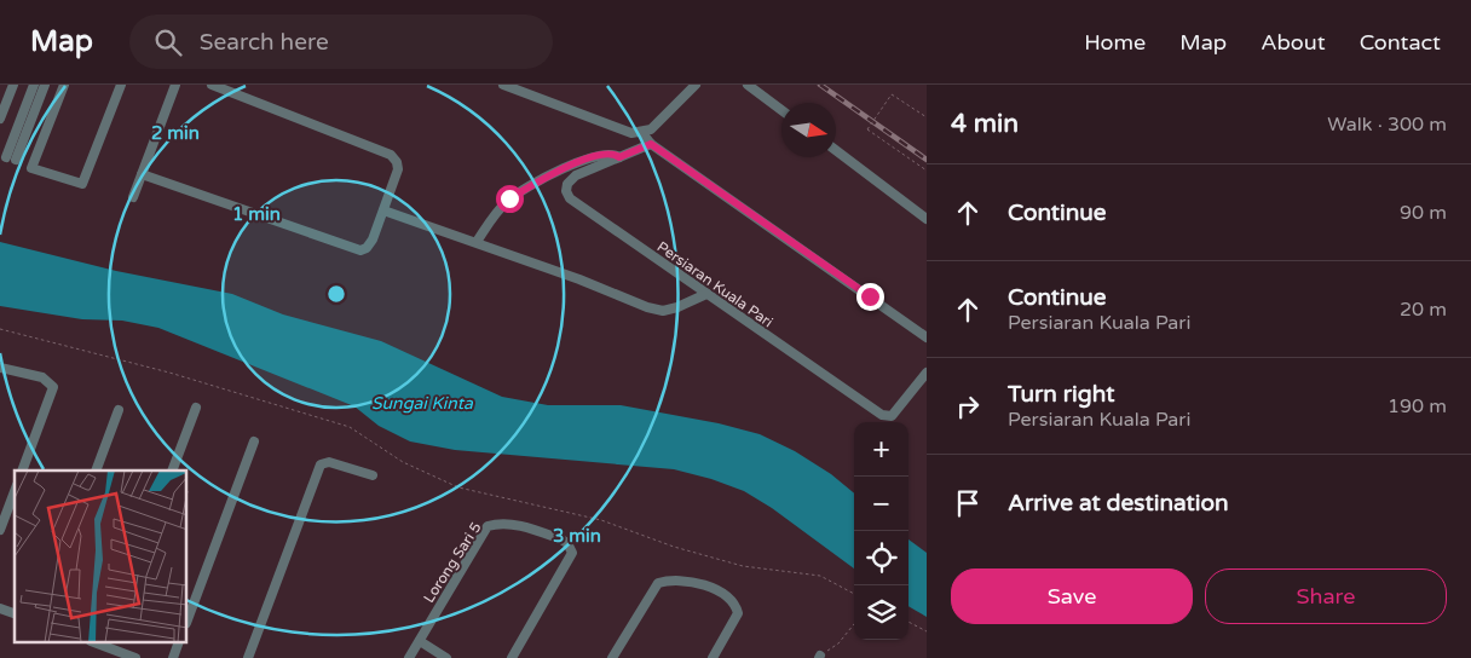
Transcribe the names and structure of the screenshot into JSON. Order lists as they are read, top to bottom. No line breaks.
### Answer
{"streets":{"street":["Persiaran Kuala Pari","Lorong Sari 5"]},"water":["Sungai Kinta"],"north":"right","page":{"header":"Map","search":"Search here","nav":["Home","Map","About","Contact"],"heading":["4 min","Walk · 300 m"],"list":[["Continue","90 m"],["Continue","Persiaran Kuala Pari","20 m"],["Turn right","Persiaran Kuala Pari","190 m"],"Arrive at destination"],"map_buttons":["+","−"],"buttons":["Save","Share"]},"rings":["2 min","1 min","3 min"]}
